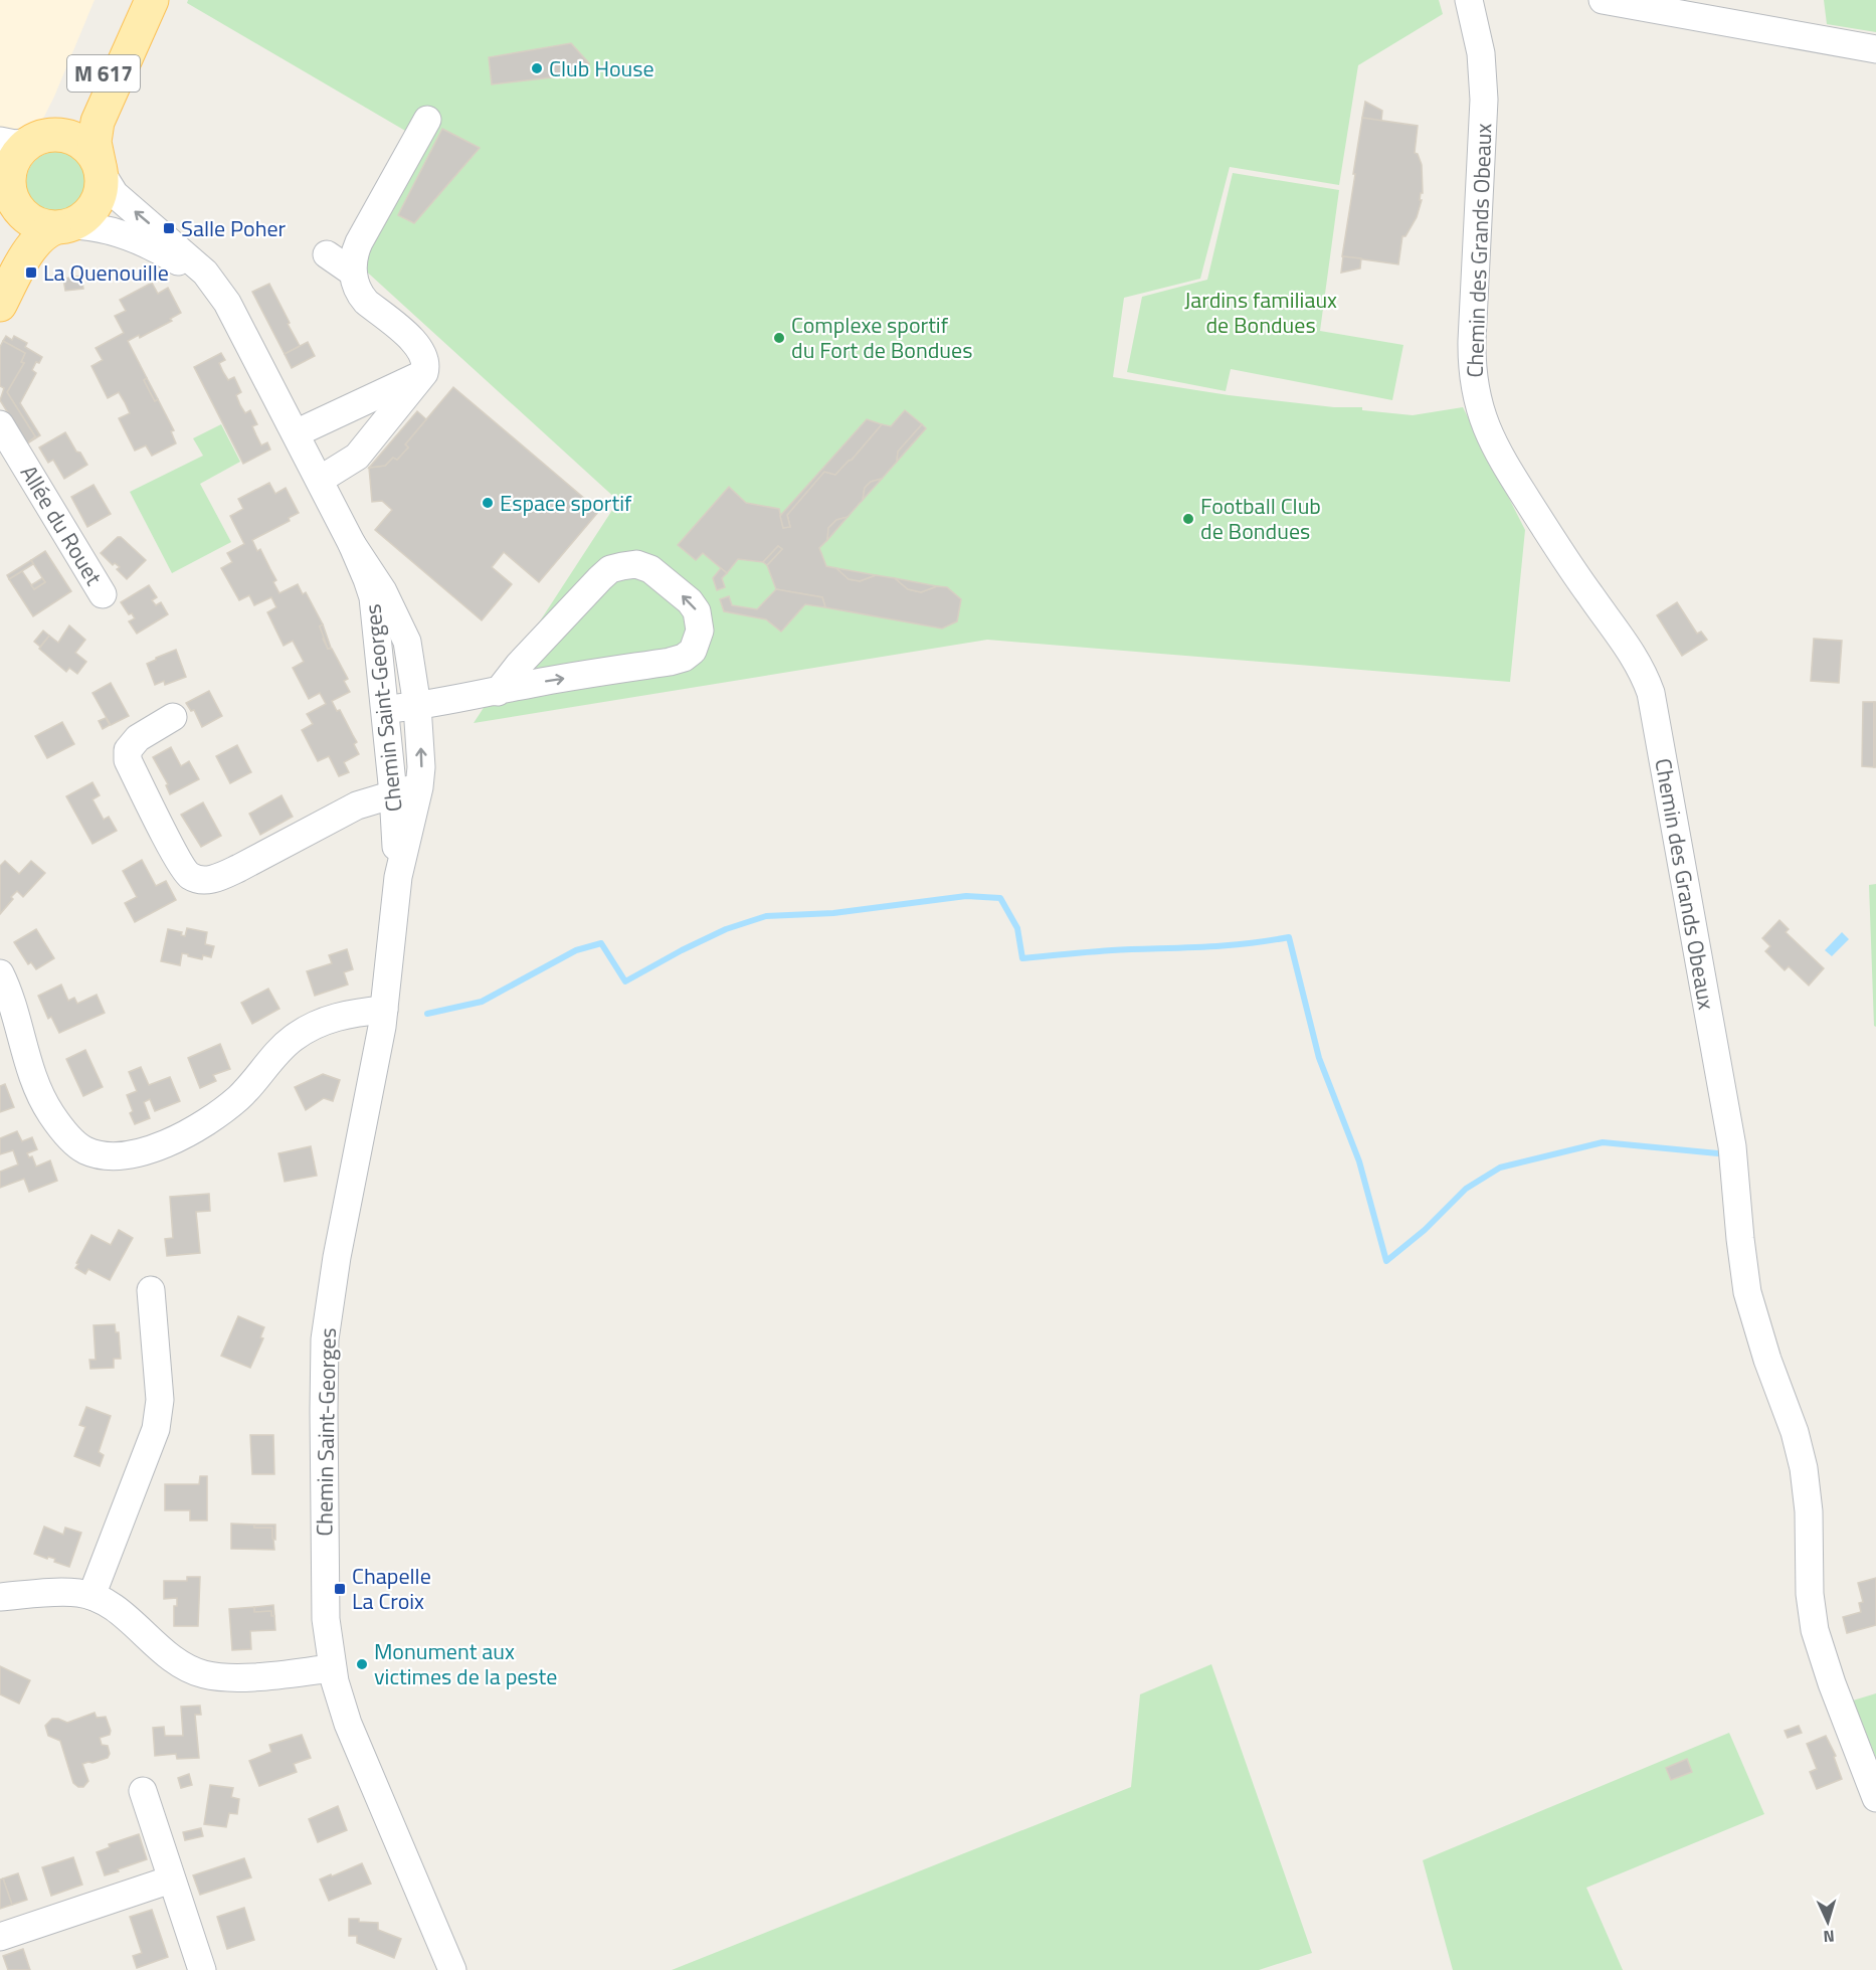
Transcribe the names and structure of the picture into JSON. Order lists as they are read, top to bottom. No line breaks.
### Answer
{"streets":{"main road":["M 617"],"street":["Chemin des Grands Obeaux","Allée du Rouet","Chemin Saint-Georges"]},"crossings":[["M 617","Chemin Saint-Georges"]],"parks":["Jardins familiaux de Bondues"],"places":{"other":["Club House","Complexe sportif du Fort de Bondues","Espace sportif","Football Club de Bondues","Monument aux victimes de la peste"],"transit":["Salle Poher","La Quenouille","Chapelle La Croix"]},"north":"bottom"}
